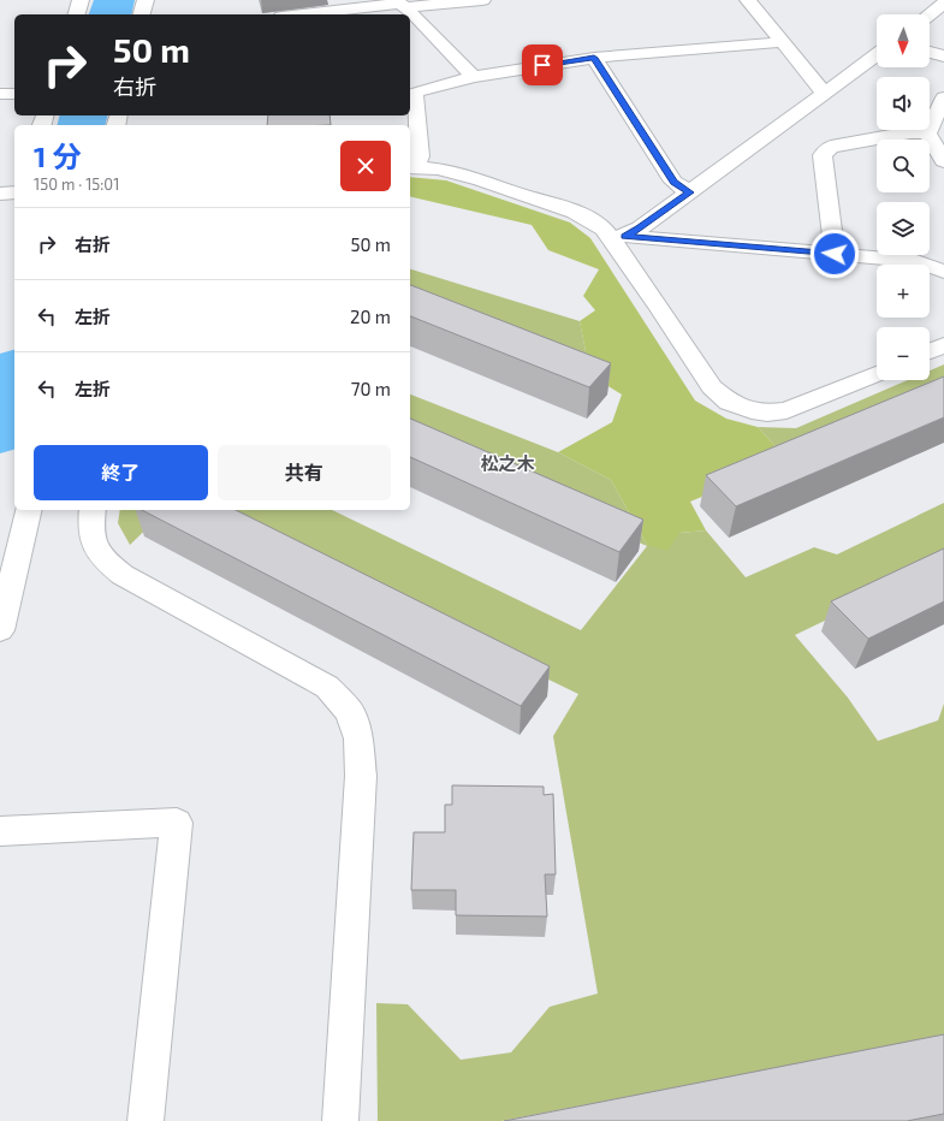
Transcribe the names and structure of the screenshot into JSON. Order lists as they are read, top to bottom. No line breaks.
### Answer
{"districts":["松之木"],"north":"bottom","page":{"map_buttons":["+","−"],"turn":["50 m","右折"],"heading":["1 分","150 m · 15:01"],"list":[{"name":"右折","value":"50 m"},{"name":"左折","value":"20 m"},{"name":"左折","value":"70 m"}],"buttons":["終了","共有"]}}
